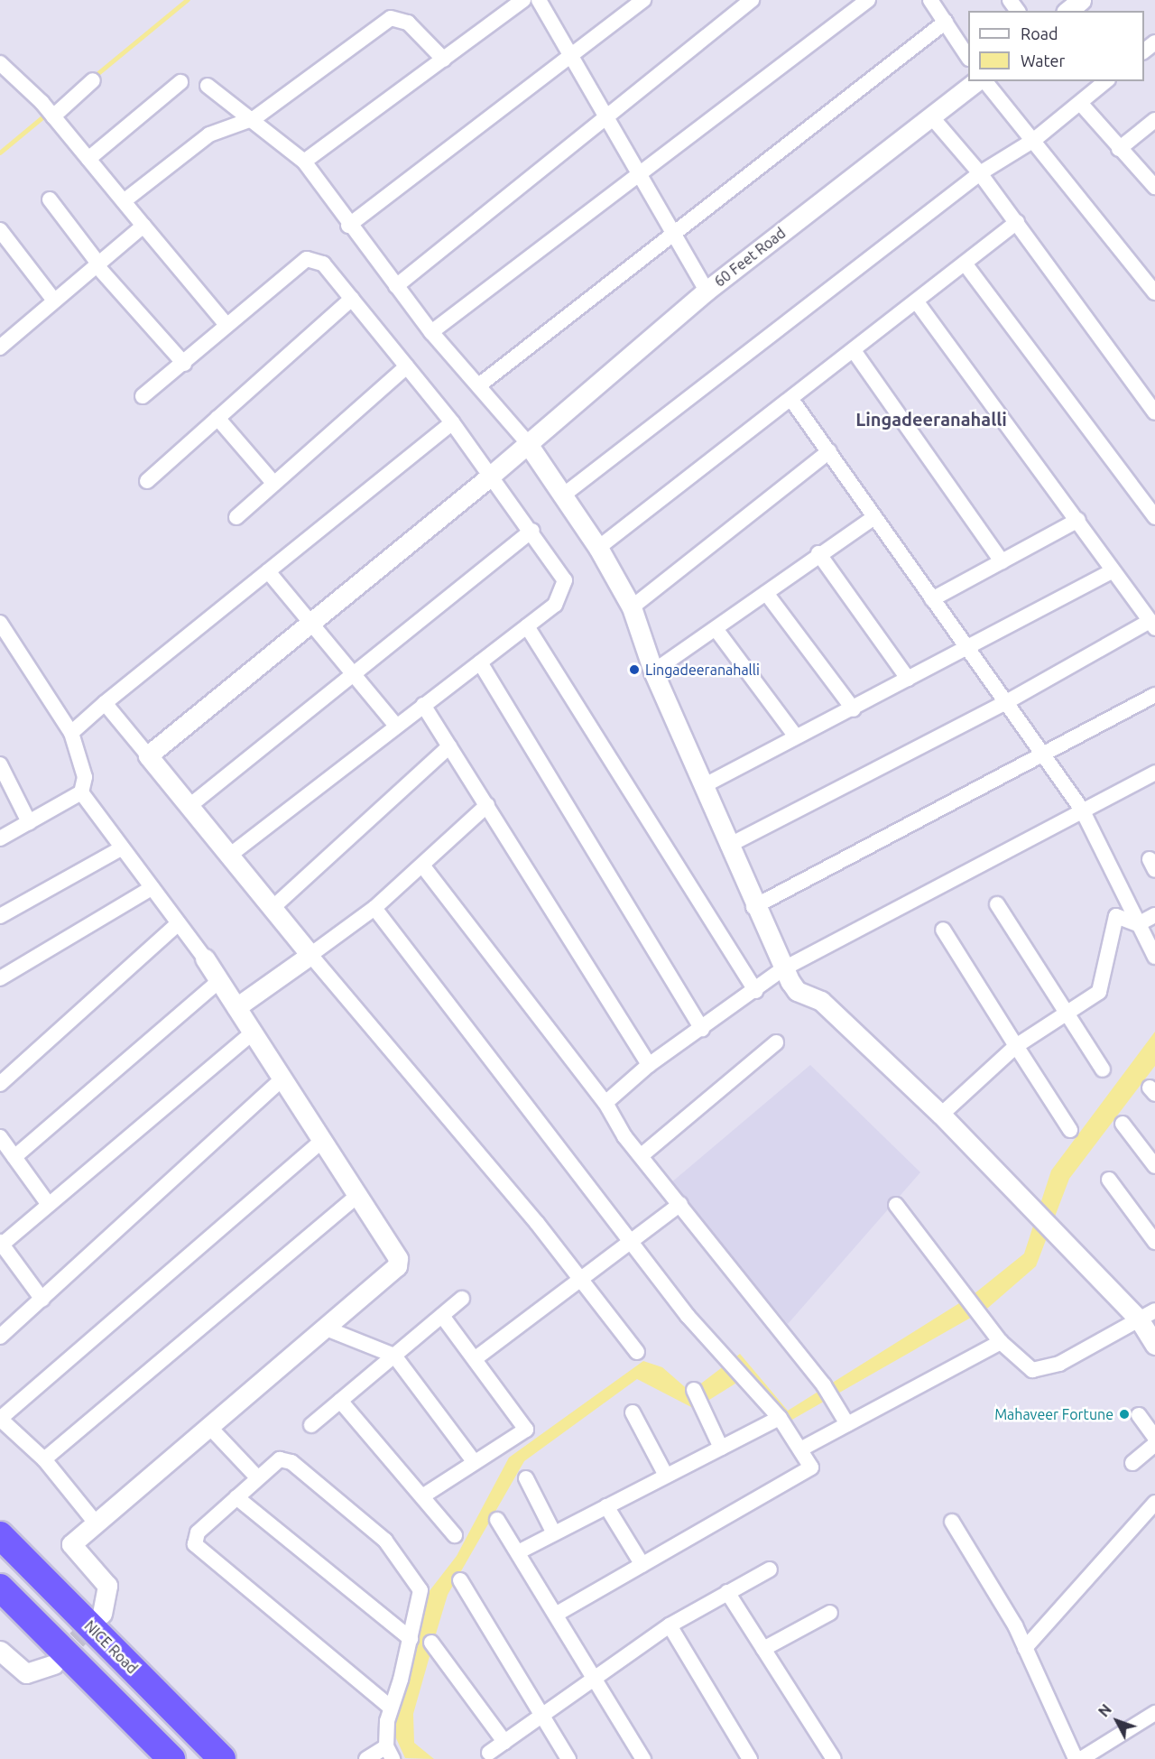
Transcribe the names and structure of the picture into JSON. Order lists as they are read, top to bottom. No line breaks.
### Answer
{"streets":{"highway":["NICE Road"],"street":["60 Feet Road"]},"districts":["Lingadeeranahalli"],"places":["Lingadeeranahalli","Mahaveer Fortune"],"legend":["Road","Water"],"north":"top left"}
